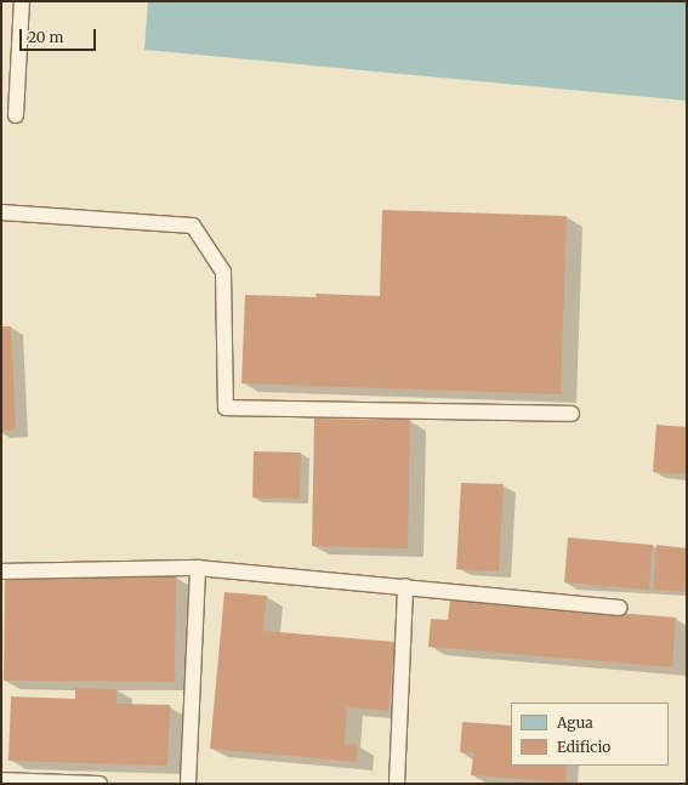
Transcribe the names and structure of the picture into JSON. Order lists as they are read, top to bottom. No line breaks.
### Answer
{"legend":["Agua","Edificio"],"scale_bar":"20 m"}
